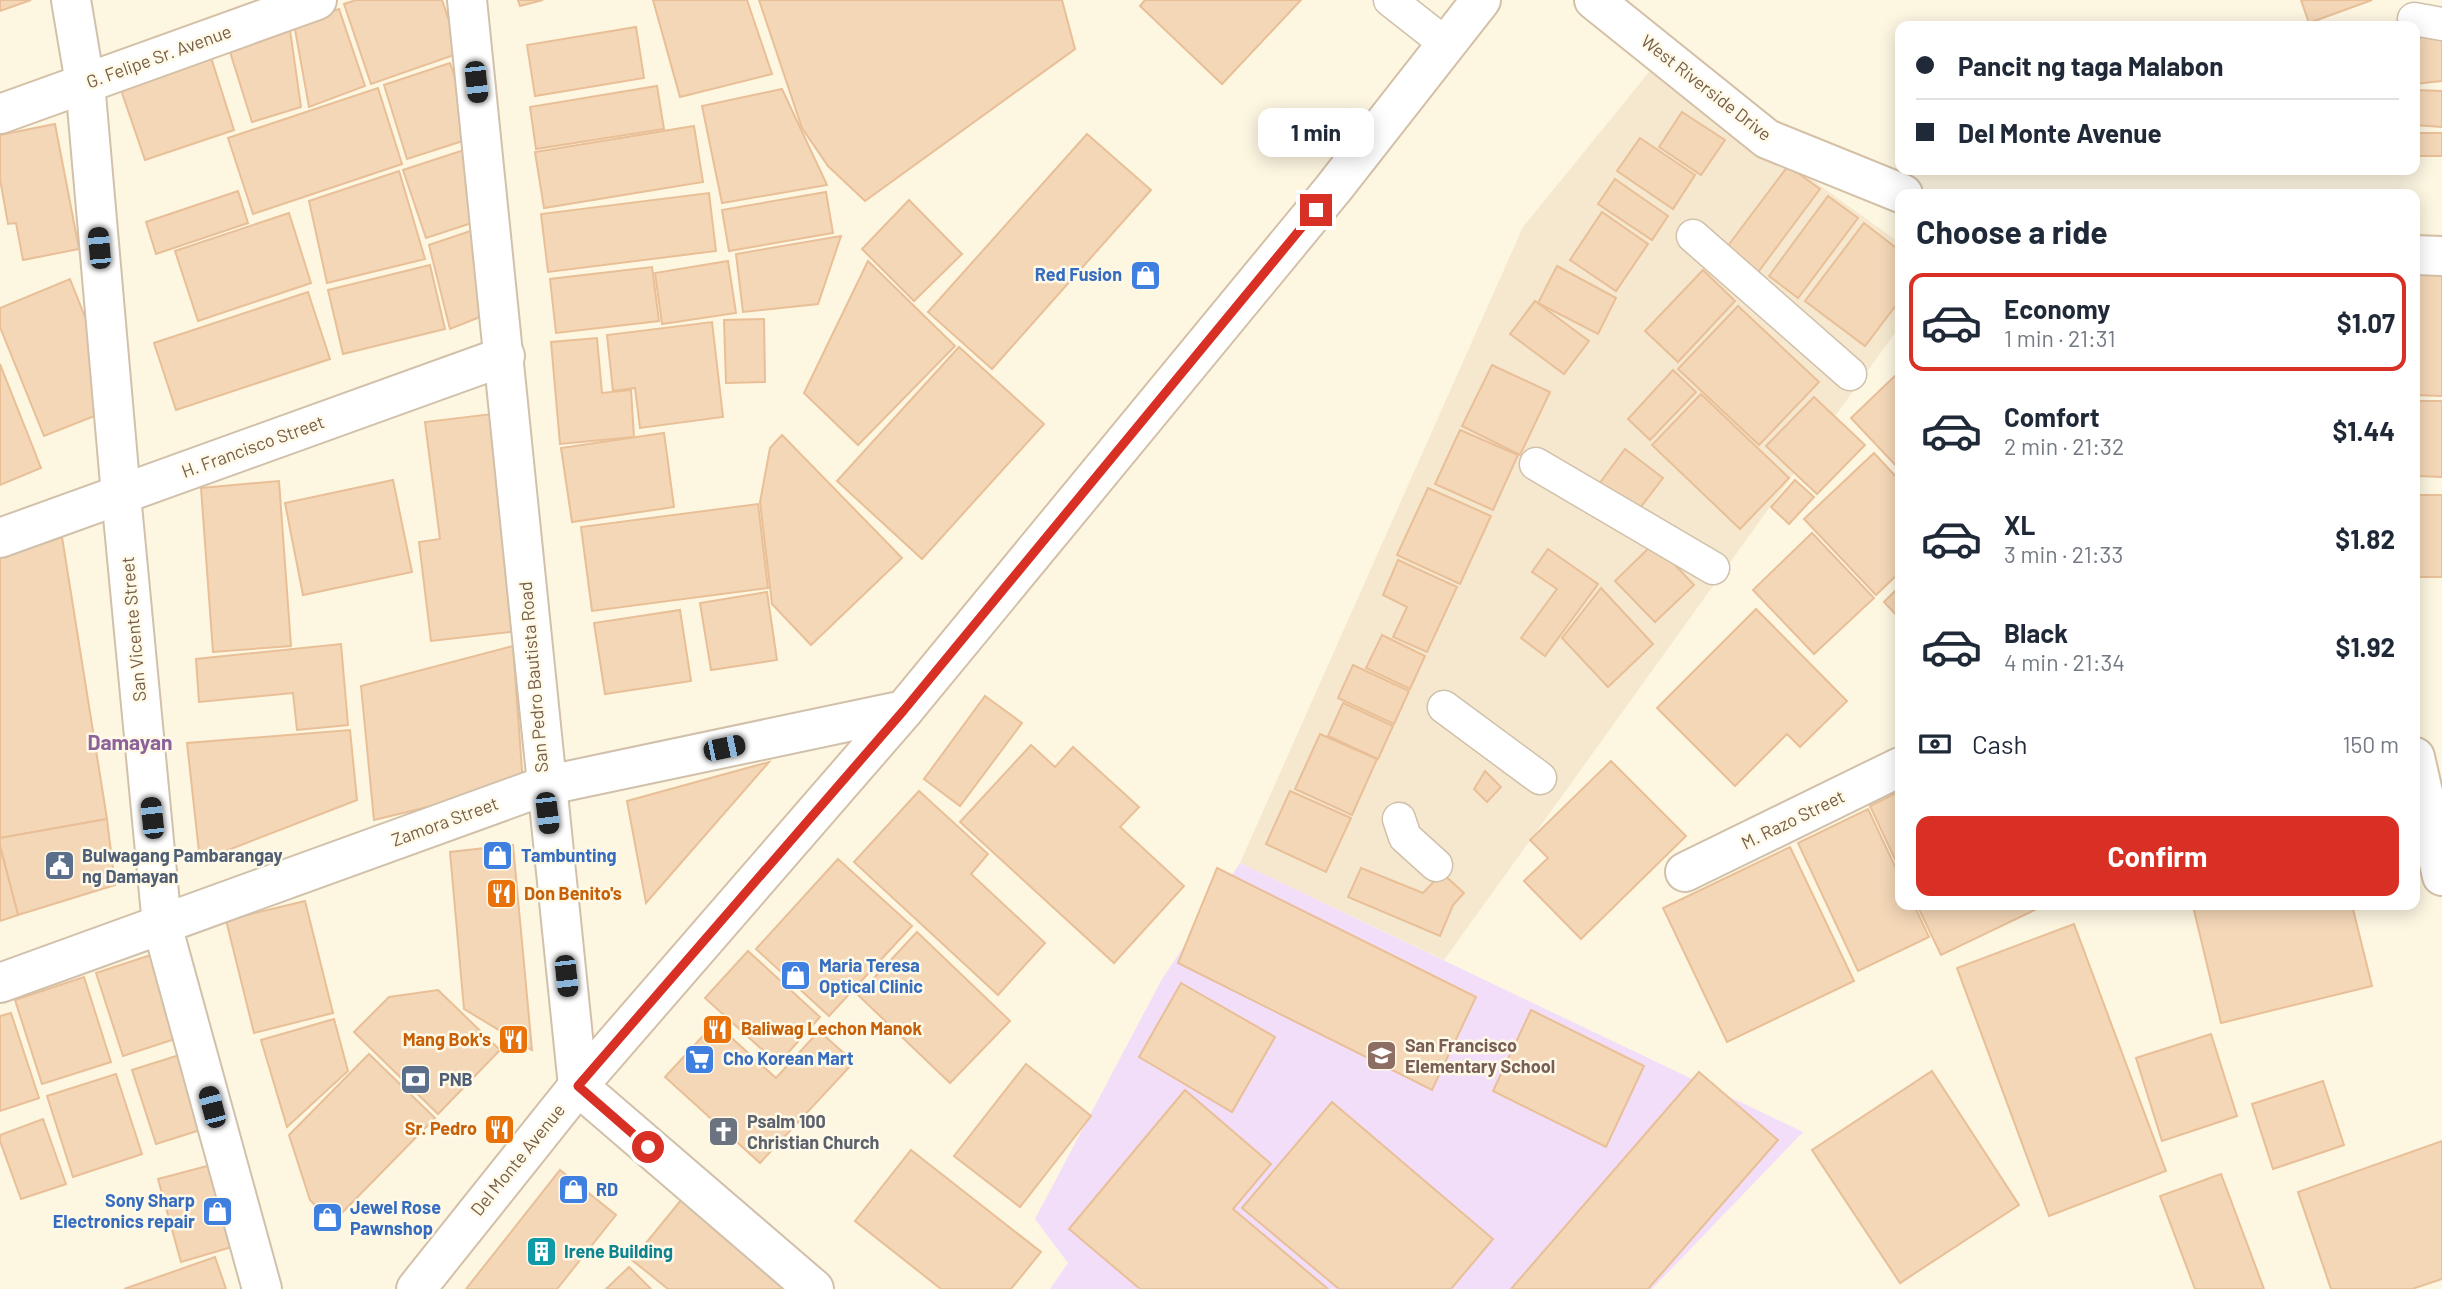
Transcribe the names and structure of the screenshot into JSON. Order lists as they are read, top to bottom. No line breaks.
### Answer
{"streets":{"street":["G. Felipe Sr. Avenue","West Riverside Drive","H. Francisco Street","San Vicente Street","San Pedro Bautista Road","M. Razo Street","Zamora Street","Del Monte Avenue"]},"crossings":[["G. Felipe Sr. Avenue","San Vicente Street"],["H. Francisco Street","San Vicente Street"],["H. Francisco Street","San Pedro Bautista Road"],["San Vicente Street","Zamora Street"],["San Pedro Bautista Road","Zamora Street"],["San Pedro Bautista Road","Del Monte Avenue"],["Zamora Street","Del Monte Avenue"]],"districts":["Damayan"],"places":{"shop":["Red Fusion","Tambunting","Maria Teresa Optical Clinic","RD","Sony Sharp Electronics repair","Jewel Rose Pawnshop"],"public building":["Bulwagang Pambarangay ng Damayan"],"restaurant":["Don Benito's","Baliwag Lechon Manok","Mang Bok's","Sr. Pedro"],"school or university":["San Francisco Elementary School"],"supermarket":["Cho Korean Mart"],"bank":["PNB"],"church":["Psalm 100 Christian Church"],"building":["Irene Building"]},"page":{"banner":["Pancit ng taga Malabon","Del Monte Avenue"],"bubble":"1 min","heading":"Choose a ride","list":[{"name":"Economy","note":"1 min · 21:31","value":"$1.07"},{"name":"Comfort","note":"2 min · 21:32","value":"$1.44"},{"name":"XL","note":"3 min · 21:33","value":"$1.82"},{"name":"Black","note":"4 min · 21:34","value":"$1.92"}],"pay":["Cash","150 m"],"buttons":"Confirm"}}
